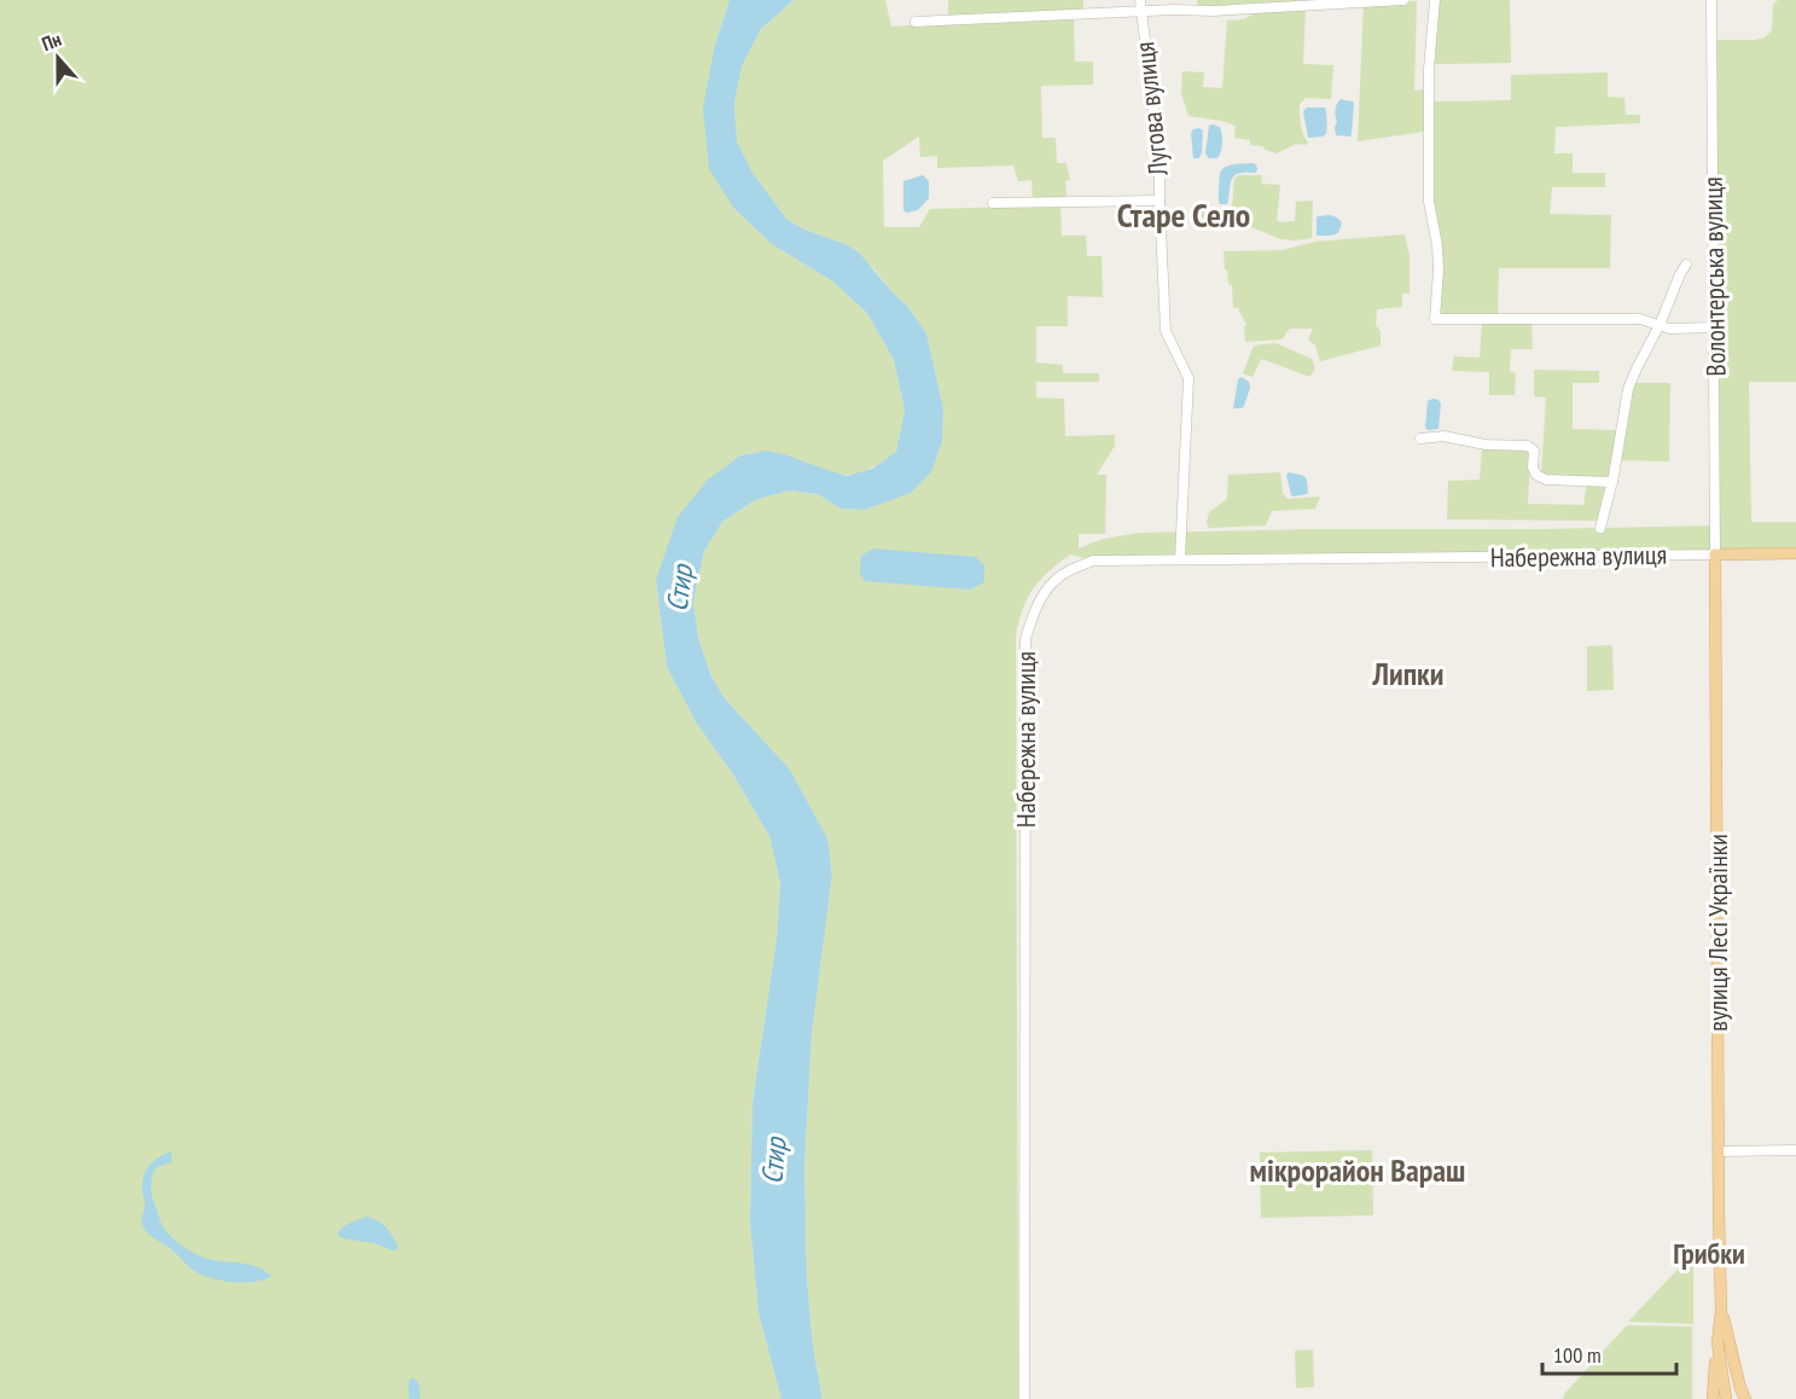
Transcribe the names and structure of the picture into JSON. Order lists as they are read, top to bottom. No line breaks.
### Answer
{"streets":{"main road":["вулиця Лесі Українки"],"street":["Лугова вулиця","Волонтерська вулиця","Набережна вулиця"]},"crossings":[["Лугова вулиця","Набережна вулиця"],["Волонтерська вулиця","Набережна вулиця"],["Волонтерська вулиця","вулиця Лесі Українки"],["Набережна вулиця","вулиця Лесі Українки"]],"districts":["Старе Село","Липки","мікрорайон Вараш","Грибки"],"water":["Стир"],"scale_bar":"100 m","north":"top"}
